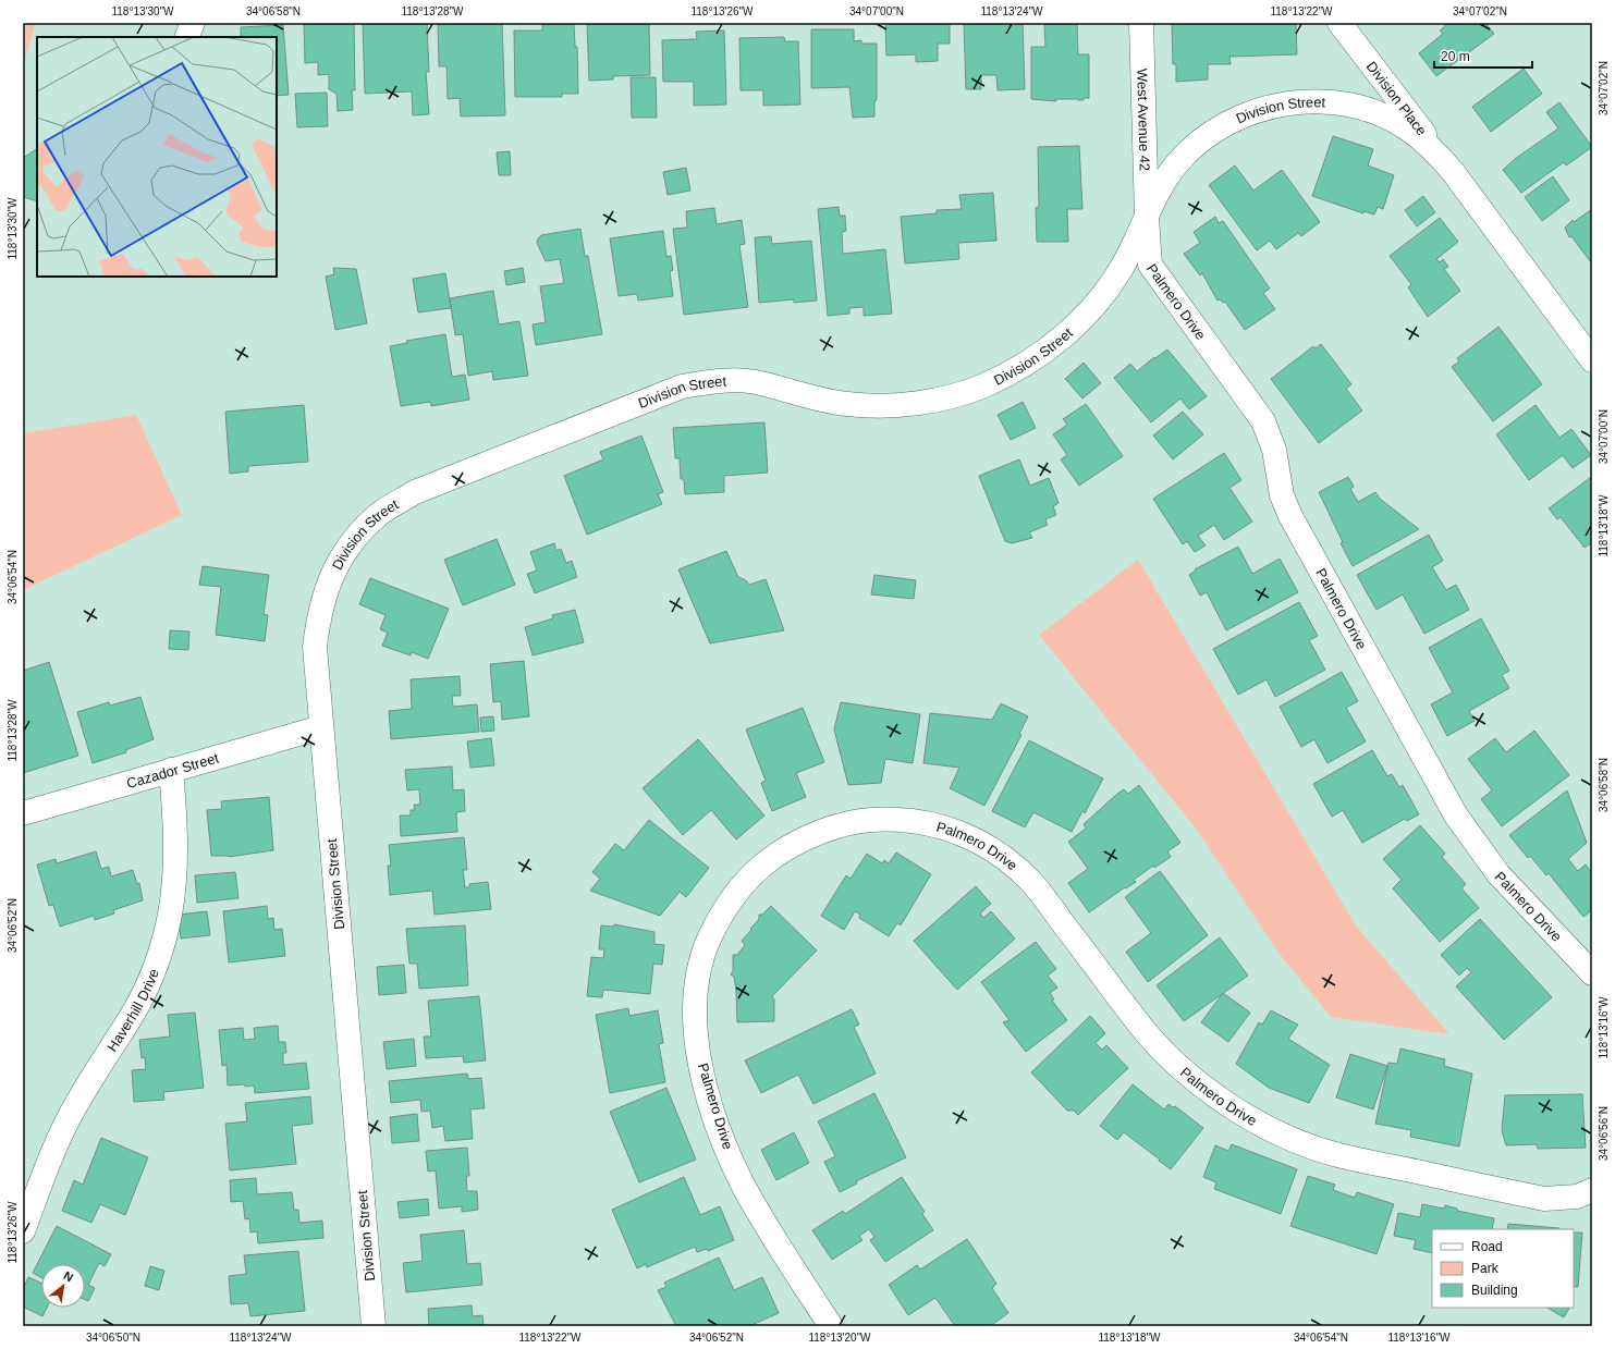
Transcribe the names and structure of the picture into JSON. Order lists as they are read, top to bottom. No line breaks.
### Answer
{"streets":{"street":["Division Place","Division Street","West Avenue 42","Palmero Drive","Cazador Street","Haverhill Drive"]},"crossings":[["Division Place","Division Street"],["Division Street","West Avenue 42"],["Division Street","Palmero Drive"],["Division Street","Cazador Street"],["West Avenue 42","Palmero Drive"],["Cazador Street","Haverhill Drive"]],"legend":["Road","Park","Building"],"scale_bar":"20 m","north":"top right","coordinates":["118°13'30\"W","34°06'58\"N","118°13'28\"W","118°13'26\"W","34°07'00\"N","118°13'24\"W","118°13'22\"W","34°07'02\"N","118°13'18\"W","34°06'54\"N","34°06'52\"N","118°13'16\"W","34°06'56\"N","34°06'50\"N","118°13'20\"W"]}
